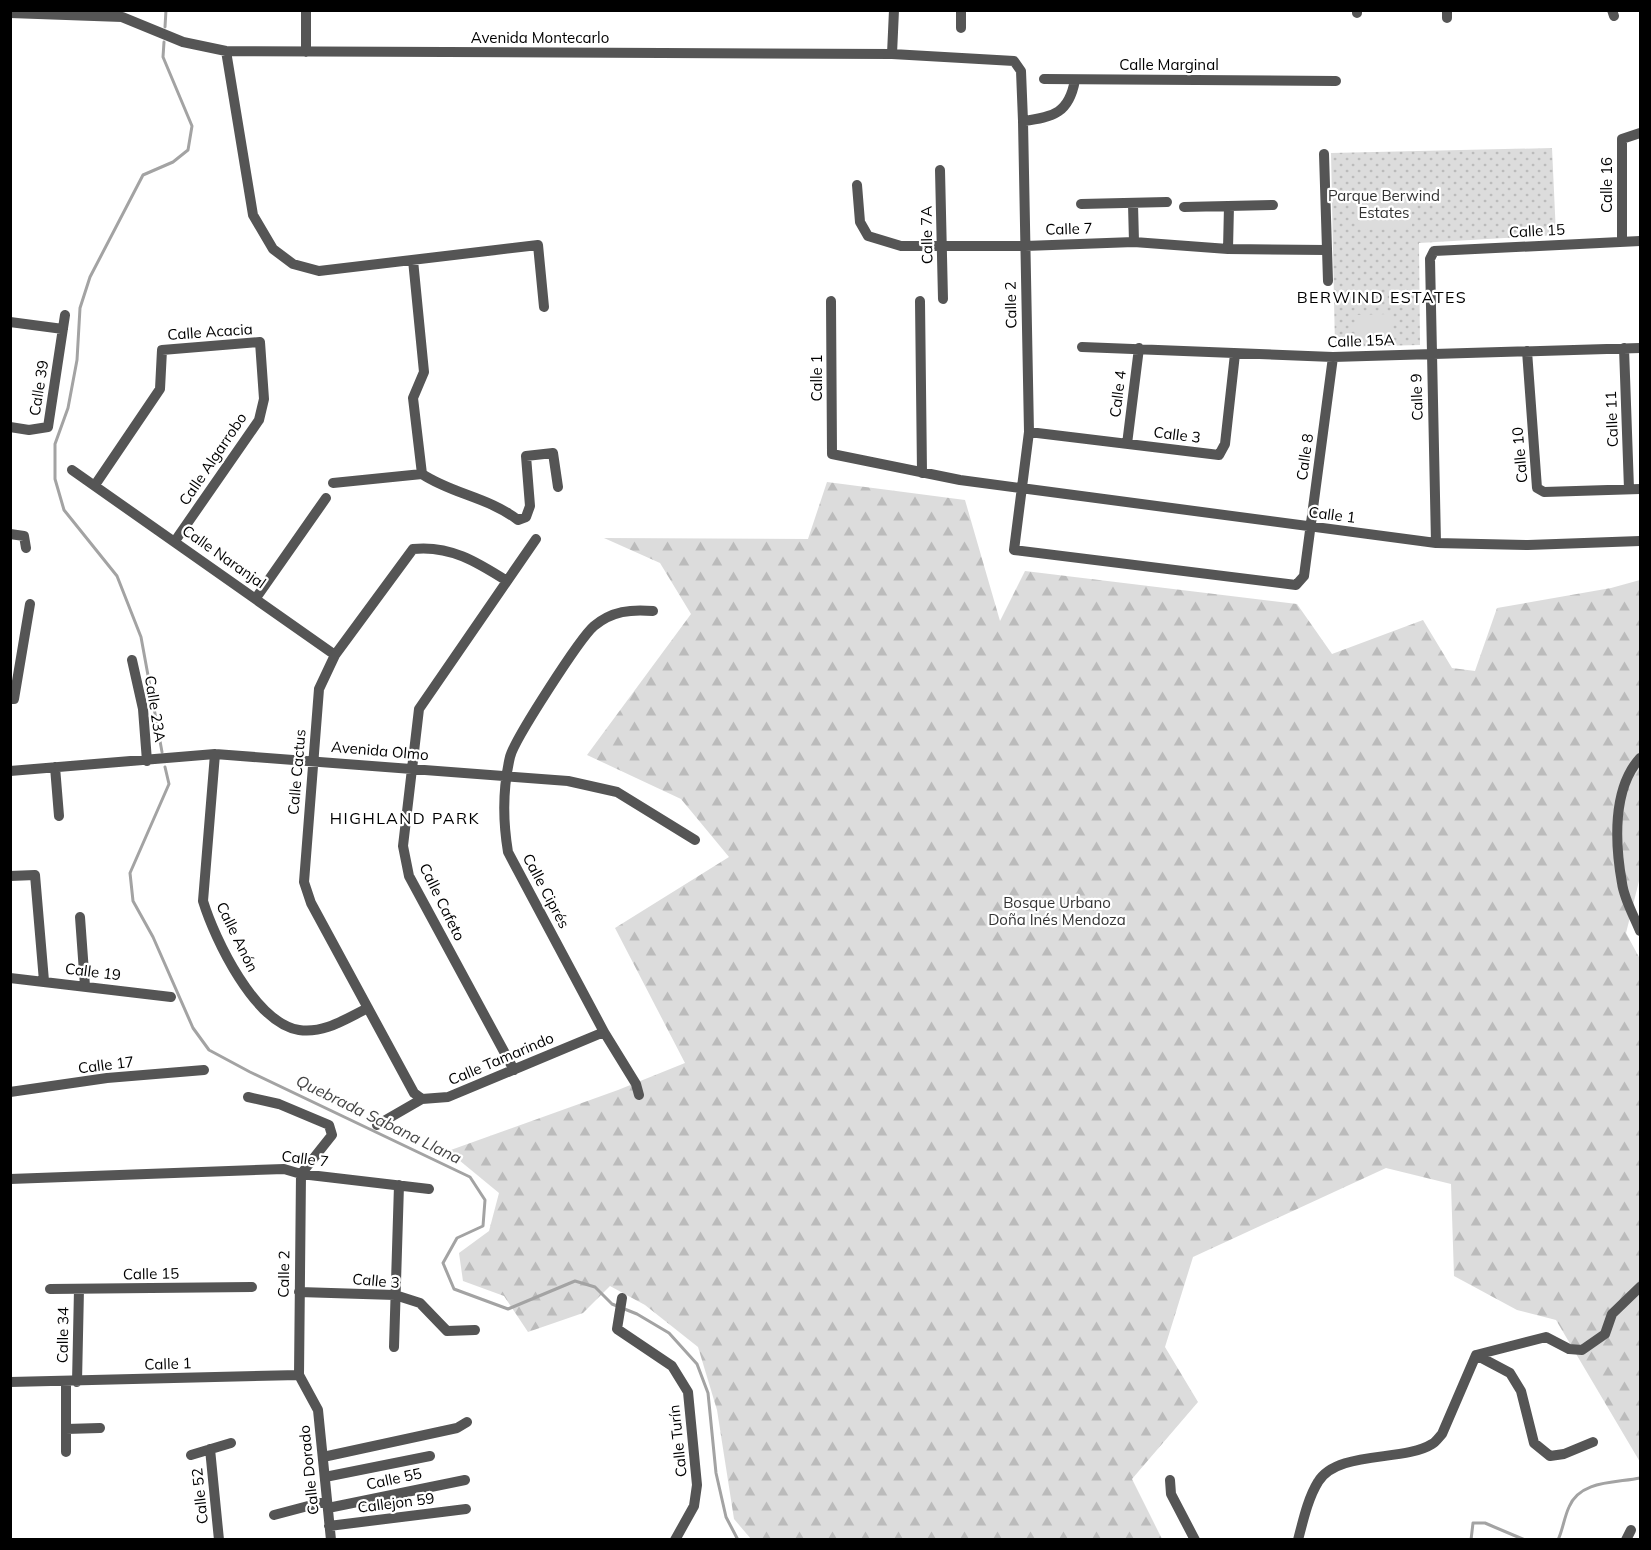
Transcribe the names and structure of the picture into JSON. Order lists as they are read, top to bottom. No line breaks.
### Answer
{"streets":{"street":["Avenida Montecarlo","Calle Marginal","Calle 16","Calle 7","Calle 15","Calle 7A","Calle 2","Calle Acacia","Calle 15A","Calle 1","Calle 39","Calle 4","Calle 9","Calle 11","Calle 3","Calle 10","Calle 8","Calle Algarrobo","Calle Naranjal","Calle 23A","Avenida Olmo","Calle Cactus","Calle Ciprés","Calle Cafeto","Calle Anón","Calle 19","Calle Tamarindo","Calle 17","Calle 34","Calle Turín","Calle Dorado","Calle 55","Calle 52","Callejon 59"]},"crossings":[["Avenida Montecarlo","Calle 2"],["Calle 16","Calle 15"],["Calle 7","Calle 7A"],["Calle 7","Calle 2"],["Calle 15","Calle 9"],["Calle 15","Calle 34"],["Calle 2","Calle 1"],["Calle 2","Calle 3"],["Calle 2","Calle 8"],["Calle 2","Calle Dorado"],["Calle Acacia","Calle Algarrobo"],["Calle Acacia","Calle Naranjal"],["Calle 15A","Calle 4"],["Calle 15A","Calle 9"],["Calle 15A","Calle 11"],["Calle 15A","Calle 3"],["Calle 15A","Calle 10"],["Calle 15A","Calle 8"],["Calle 1","Calle 9"],["Calle 1","Calle 8"],["Calle 1","Calle 34"],["Calle 1","Calle Dorado"],["Calle 4","Calle 3"],["Calle 11","Calle 10"],["Calle Algarrobo","Calle Naranjal"],["Calle Naranjal","Calle Cactus"],["Calle 23A","Avenida Olmo"],["Avenida Olmo","Calle Cactus"],["Avenida Olmo","Calle Ciprés"],["Avenida Olmo","Calle Cafeto"],["Avenida Olmo","Calle Anón"],["Calle Cactus","Calle Cafeto"],["Calle Cactus","Calle Anón"],["Calle Cactus","Calle Tamarindo"],["Calle Ciprés","Calle Tamarindo"],["Calle Cafeto","Calle Tamarindo"],["Calle Dorado","Calle 55"],["Calle Dorado","Callejon 59"]],"districts":["BERWIND ESTATES","HIGHLAND PARK"],"water":["Quebrada Sabana Llana"],"parks":["Parque Berwind Estates","Bosque Urbano Doña Inés Mendoza"]}
